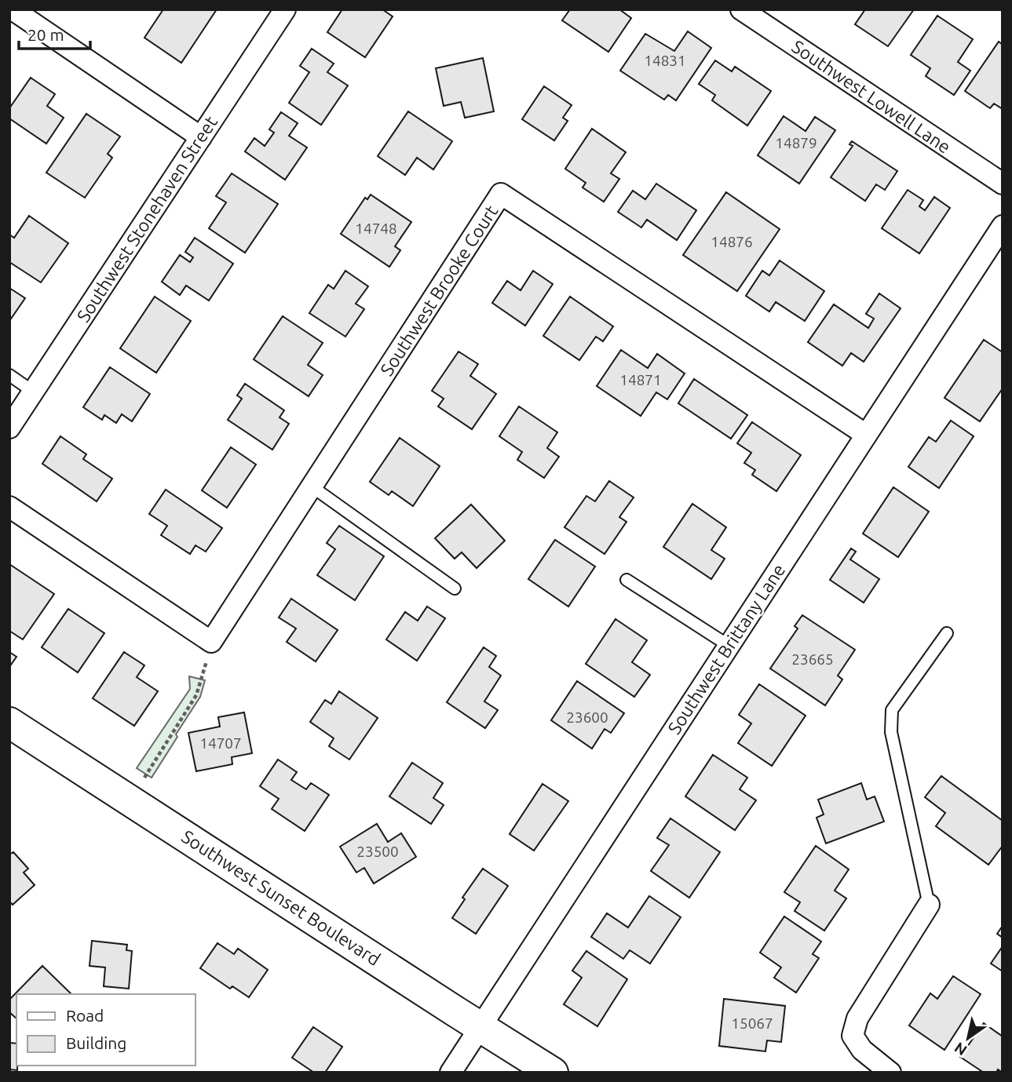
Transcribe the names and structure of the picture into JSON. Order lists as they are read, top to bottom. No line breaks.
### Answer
{"streets":{"main road":["Southwest Sunset Boulevard"],"street":["Southwest Lowell Lane","Southwest Stonehaven Street","Southwest Brooke Court","Southwest Brittany Lane"]},"crossings":[["Southwest Brooke Court","Southwest Brittany Lane"],["Southwest Brittany Lane","Southwest Sunset Boulevard"]],"house_numbers":["14831","14879","14748","14876","14871","23665","23600","14707","23500","15067"],"legend":["Road","Building"],"scale_bar":"20 m","north":"bottom left"}
